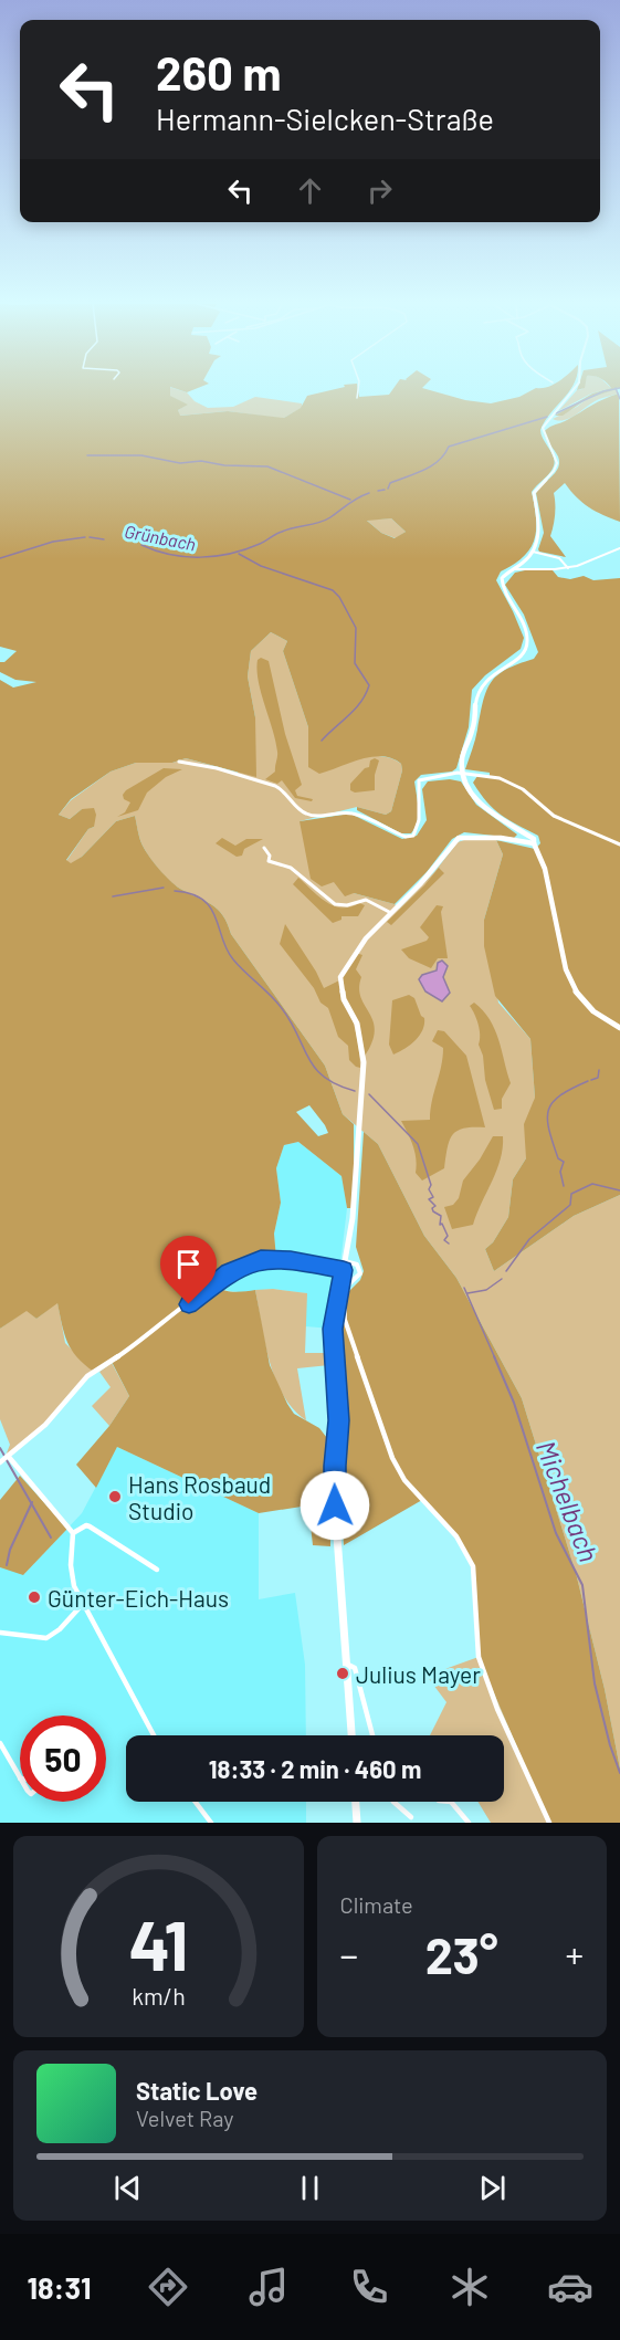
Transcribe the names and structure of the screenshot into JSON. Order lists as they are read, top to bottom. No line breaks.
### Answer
{"water":["Grünbach","Michelbach"],"places":["Hans Rosbaud Studio","Günter-Eich-Haus","Julius Mayer"],"page":{"turn":["260 m","Hermann-Sielcken-Straße"],"limit":"50","trip":"18:33 · 2 min · 460 m","tile":"Climate","heat":["−","23°","+"],"song":["Static Love","Velvet Ray"],"tabs":"18:31","gauge":["41","km/h"]}}
